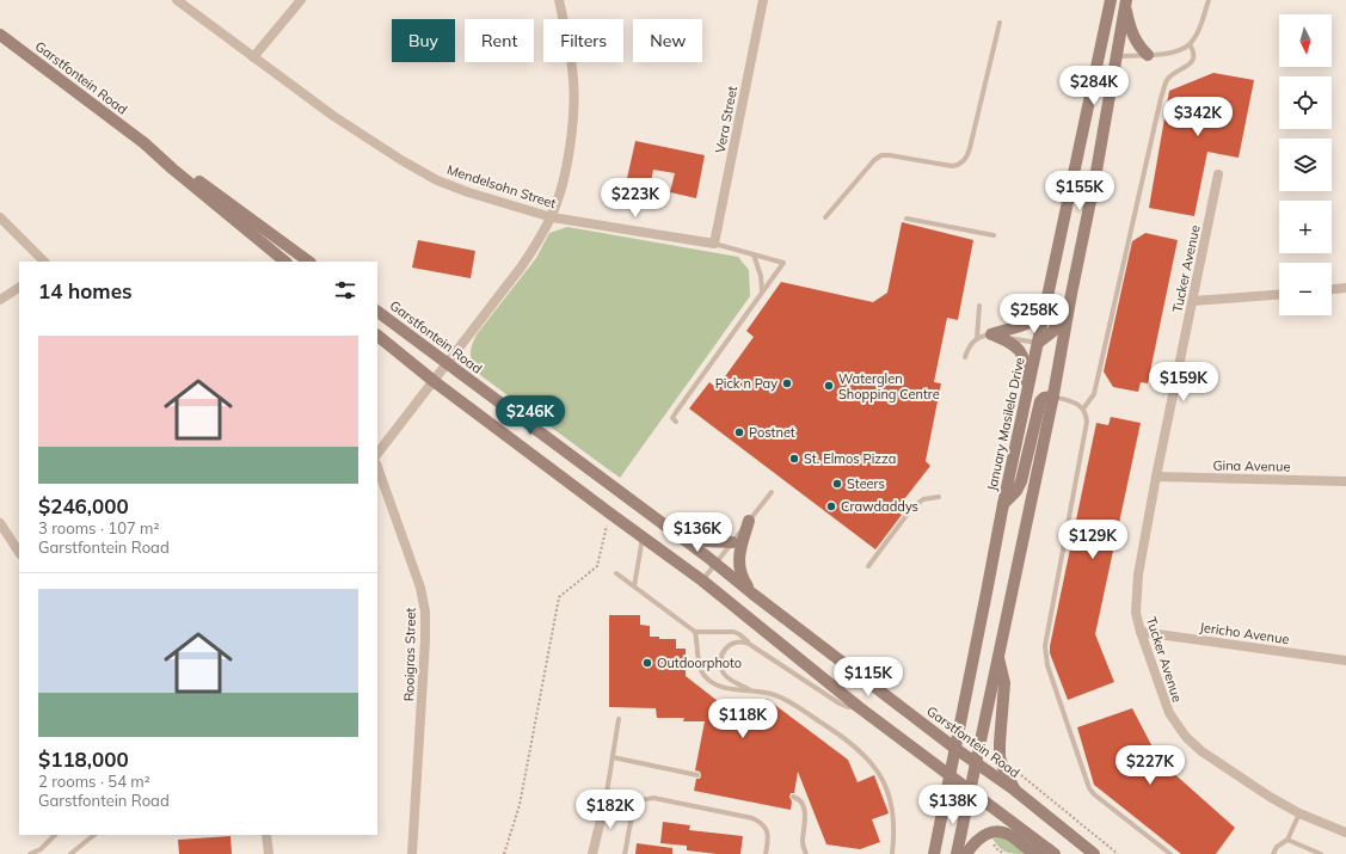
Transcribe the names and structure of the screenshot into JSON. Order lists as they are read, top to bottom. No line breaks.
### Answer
{"streets":{"main road":["Garstfontein Road","January Masilela Drive"],"street":["Vera Street","Mendelsohn Street","Tucker Avenue","Gina Avenue","Jericho Avenue","Rooigras Street"]},"crossings":[["Garstfontein Road","January Masilela Drive"],["Vera Street","Mendelsohn Street"],["Tucker Avenue","Gina Avenue"],["Tucker Avenue","Jericho Avenue"]],"places":["Pick n Pay","Waterglen Shopping Centre","Postnet","St. Elmos Pizza","Steers","Crawdaddys","Outdoorphoto"],"north":"bottom","page":{"map_buttons":["+","−"],"chip":["Buy","Rent","Filters","New"],"price":["$284K","$342K","$155K","$223K","$258K","$159K","$246K","$136K","$129K","$115K","$118K","$227K","$138K","$182K"],"heading":"14 homes","list":[{"name":"$246,000","note":"3 rooms · 107 m² · Garstfontein Road"},{"name":"$118,000","note":"2 rooms · 54 m² · Garstfontein Road"}]}}
